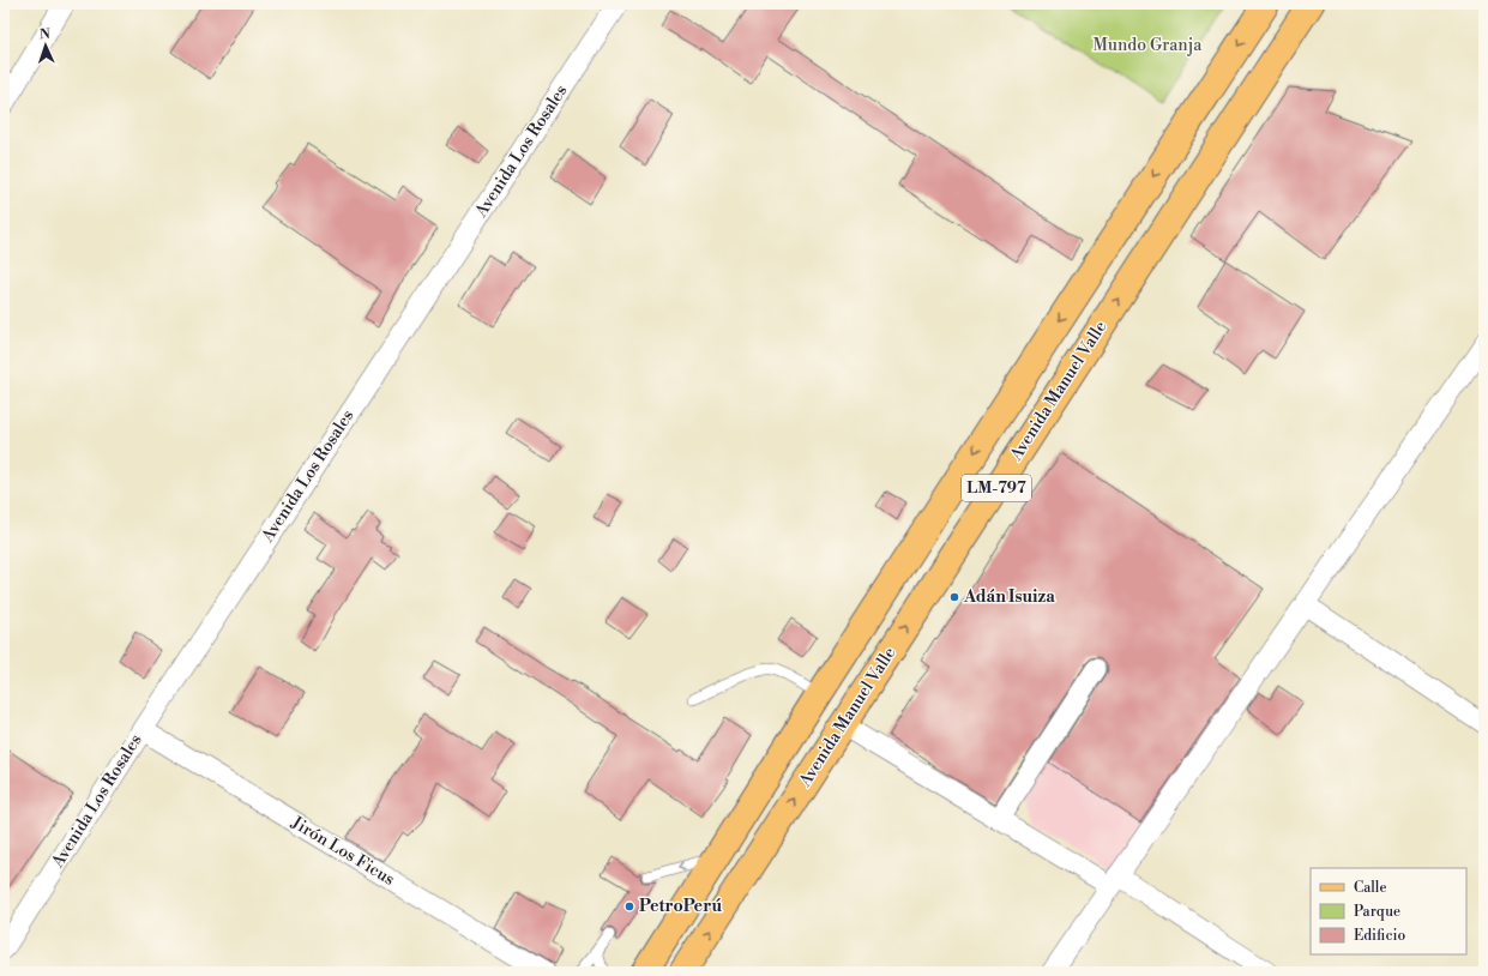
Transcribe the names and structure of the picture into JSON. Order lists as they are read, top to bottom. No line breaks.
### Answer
{"streets":{"main road":["Avenida Manuel Valle","LM-797"],"street":["Avenida Los Rosales","Jirón Los Ficus"]},"crossings":[["Avenida Los Rosales","Jirón Los Ficus"]],"parks":["Mundo Granja"],"places":["Adán Isuiza","PetroPerú"],"legend":["Calle","Parque","Edificio"],"north":"top"}
